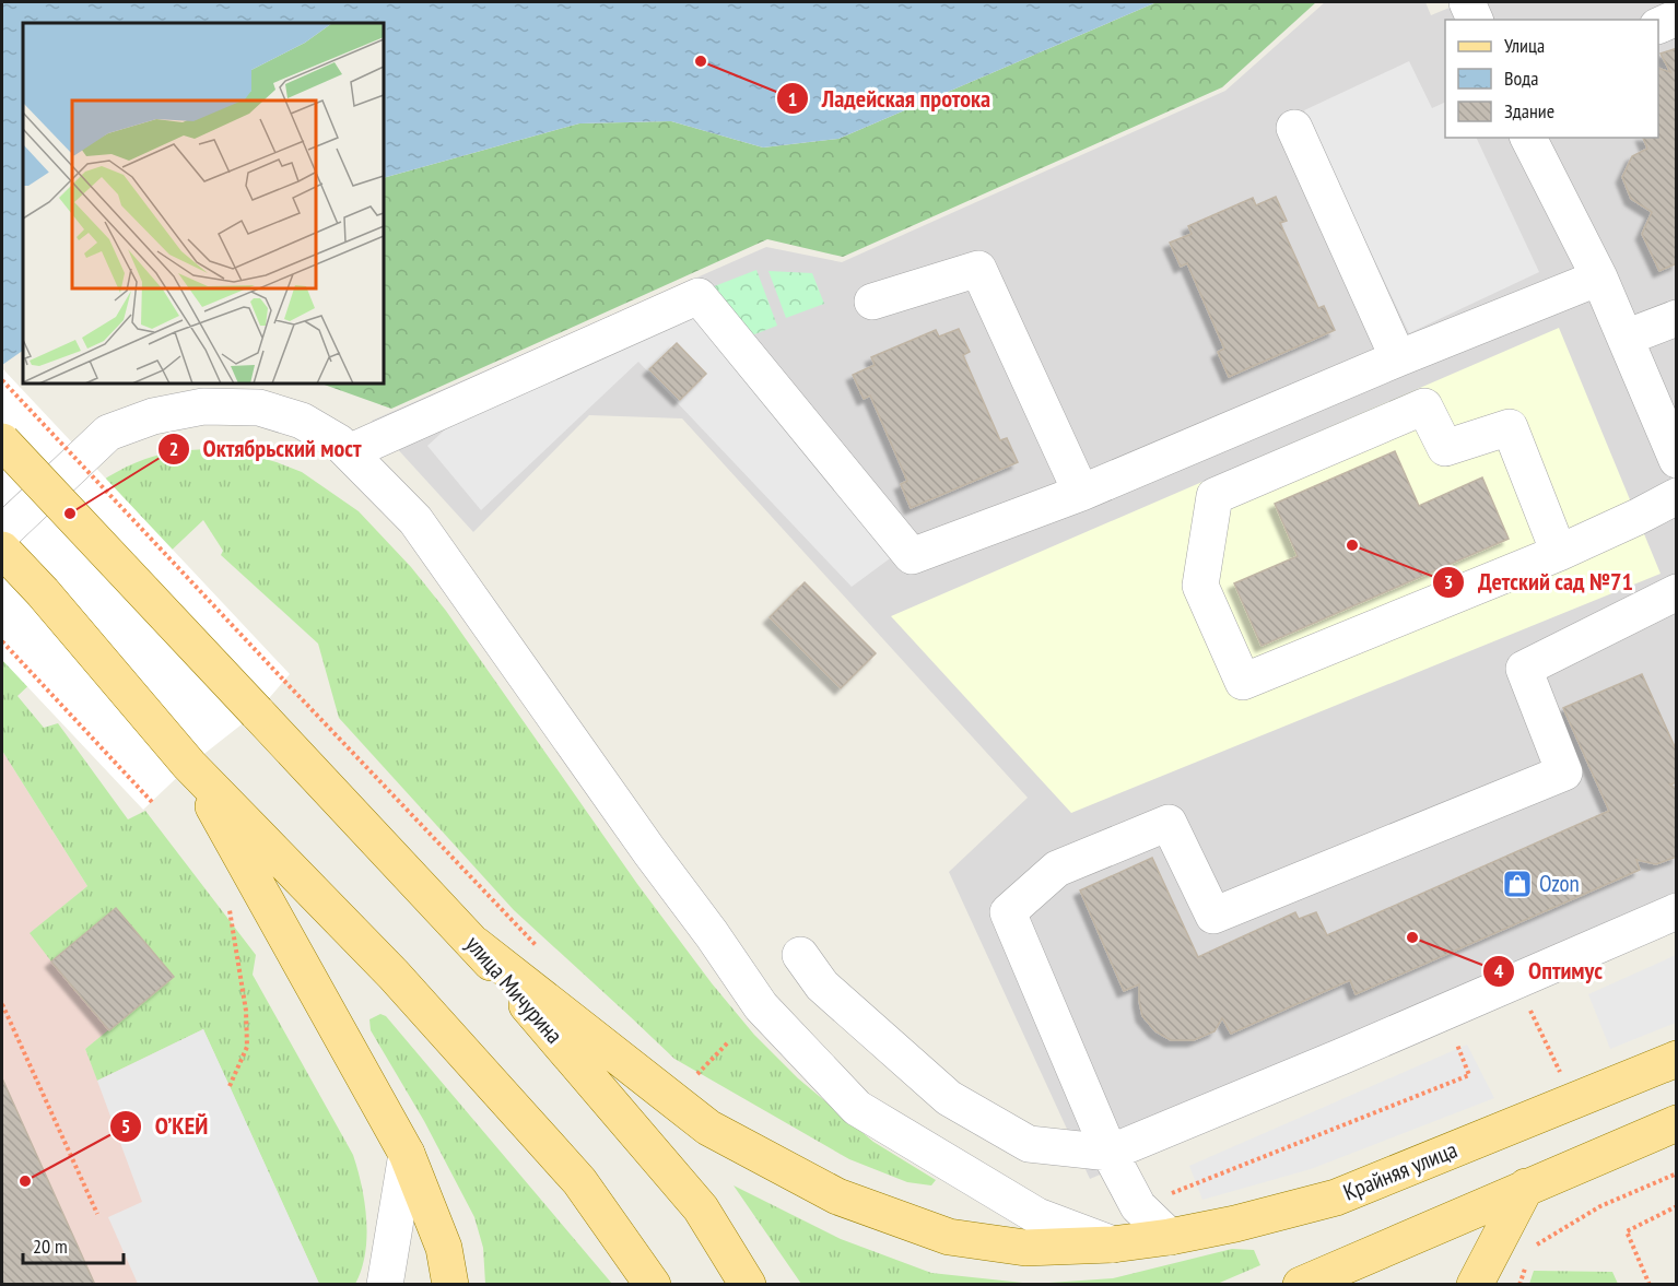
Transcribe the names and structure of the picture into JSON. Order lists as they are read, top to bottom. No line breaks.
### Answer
{"streets":{"main road":["улица Мичурина","Крайняя улица"]},"crossings":[["улица Мичурина","Крайняя улица"]],"places":{"other":["Ладейская протока","Октябрьский мост","Детский сад №71","Оптимус","О’КЕЙ"],"shop":["Ozon"]},"legend":["Улица","Вода","Здание"],"scale_bar":"20 m"}
